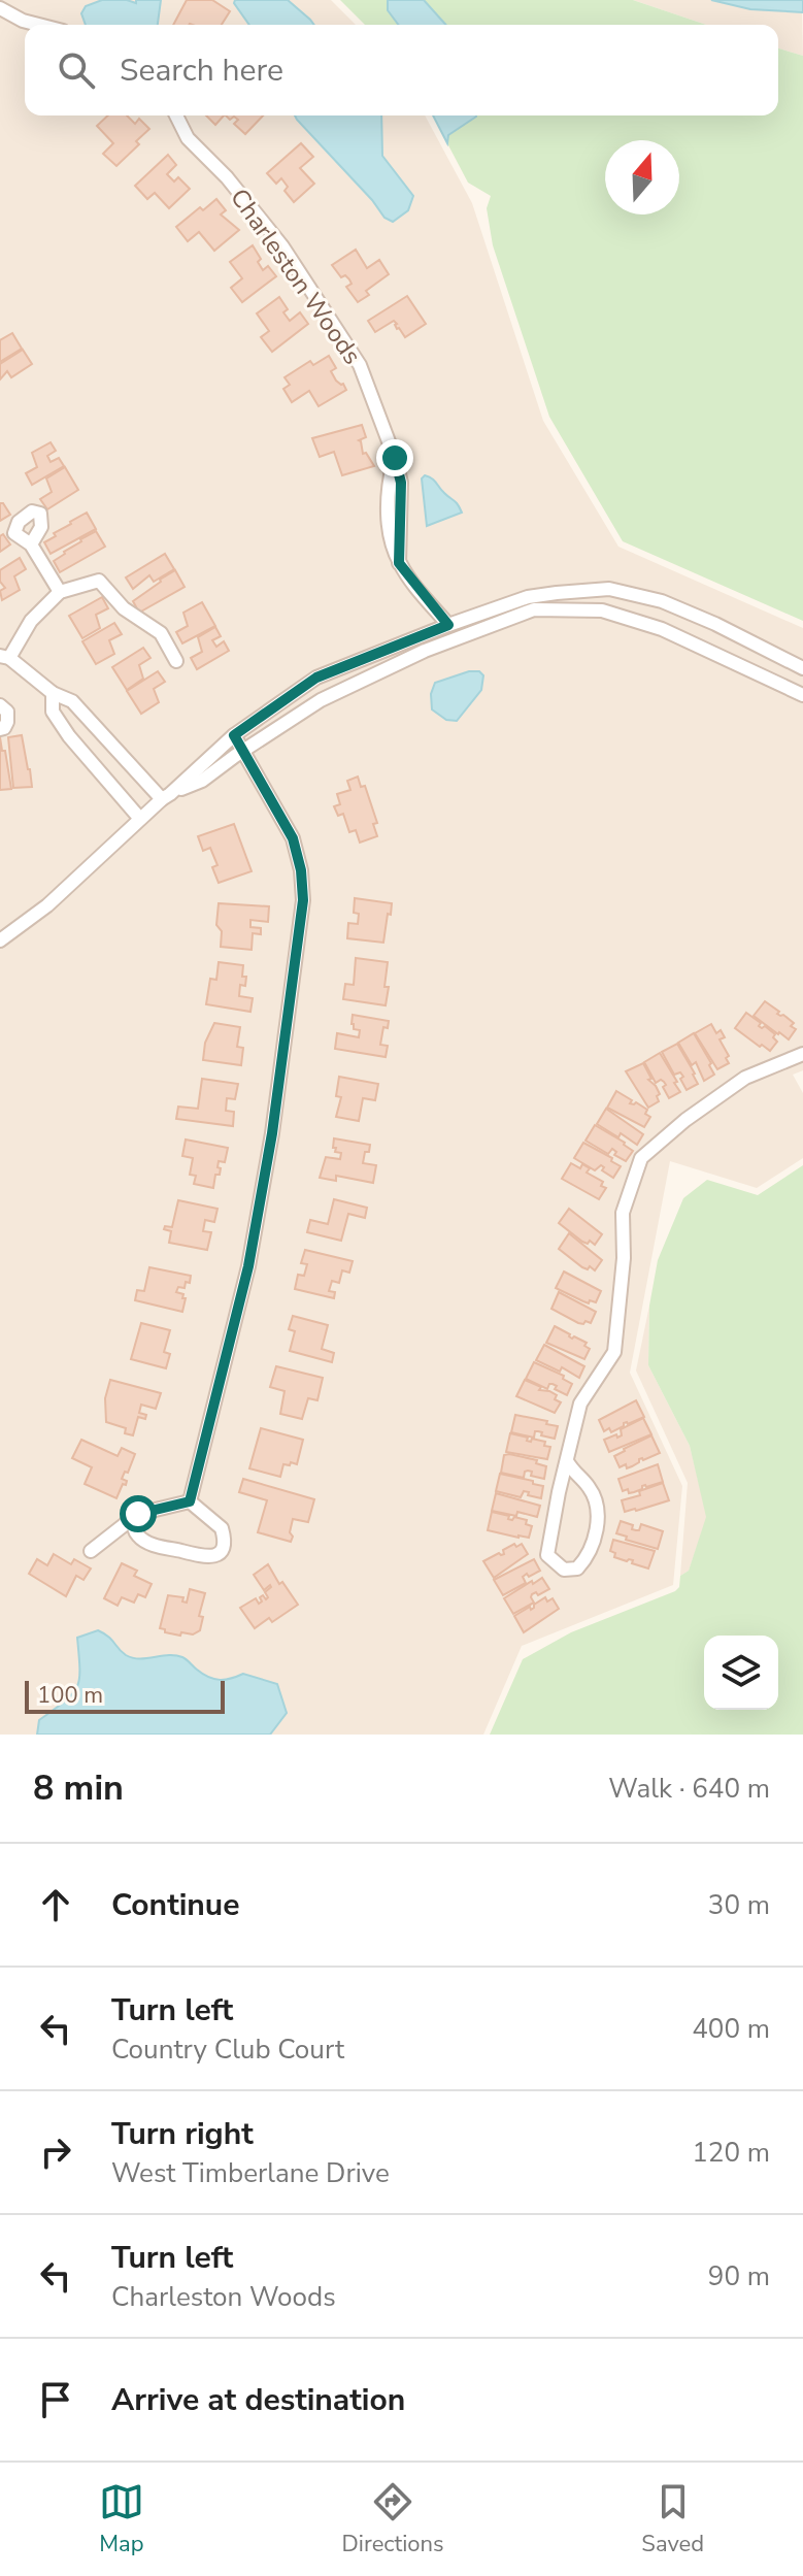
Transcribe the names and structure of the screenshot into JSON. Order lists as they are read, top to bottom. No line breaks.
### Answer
{"streets":{"street":["Charleston Woods"]},"scale_bar":"100 m","north":"top","page":{"search":"Search here","scale":"100 m","heading":["8 min","Walk · 640 m"],"list":[["Continue","30 m"],["Turn left","Country Club Court","400 m"],["Turn right","West Timberlane Drive","120 m"],["Turn left","Charleston Woods","90 m"],"Arrive at destination"],"nav":["Map","Directions","Saved"]}}
